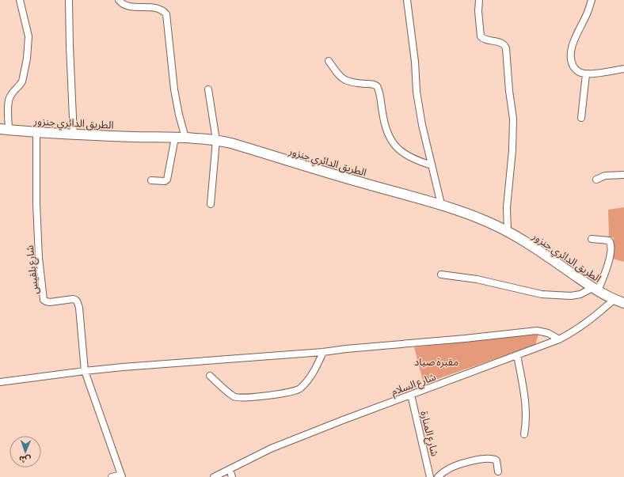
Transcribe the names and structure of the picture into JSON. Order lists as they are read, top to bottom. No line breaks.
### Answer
{"streets":{"main road":["الطريق الدائري جنزور"],"street":["شارع بلقيس","شارع السلام","شارع المنارة"]},"crossings":[["الطريق الدائري جنزور","شارع بلقيس"],["الطريق الدائري جنزور","شارع السلام"],["شارع السلام","شارع المنارة"]],"parks":["مقبرة صياد"],"north":"bottom"}
